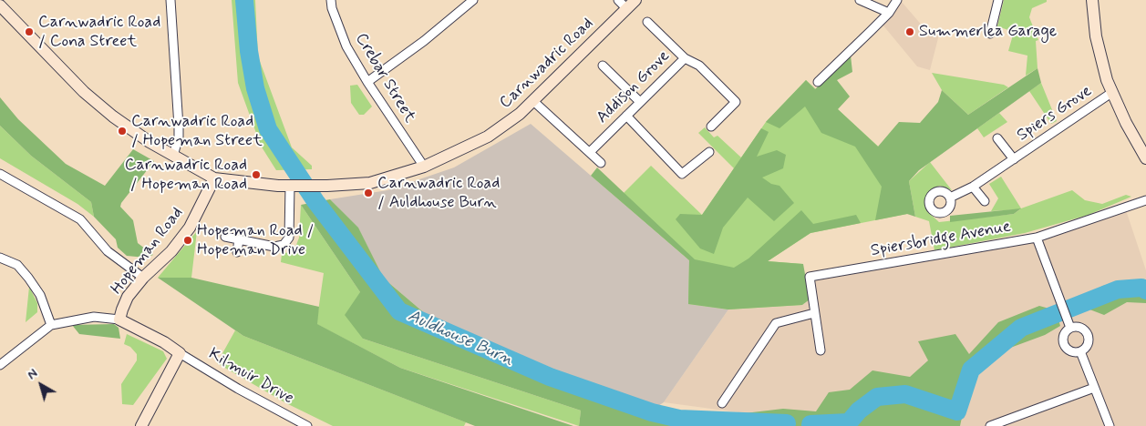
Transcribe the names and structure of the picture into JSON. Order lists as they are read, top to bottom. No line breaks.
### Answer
{"streets":{"street":["Carnwadric Road","Crebar Street","Addison Grove","Spiers Grove","Spiersbridge Avenue","Hopeman Road","Kilmuir Drive"]},"crossings":[["Carnwadric Road","Crebar Street"],["Carnwadric Road","Hopeman Road"]],"water":["Auldhouse Burn"],"places":["Carnwadric Road / Cona Street","Summerlea Garage","Carnwadric Road / Hopeman Street","Carnwadric Road / Hopeman Road","Carnwadric Road / Auldhouse Burn","Hopeman Road / Hopeman Drive"],"north":"top left"}
